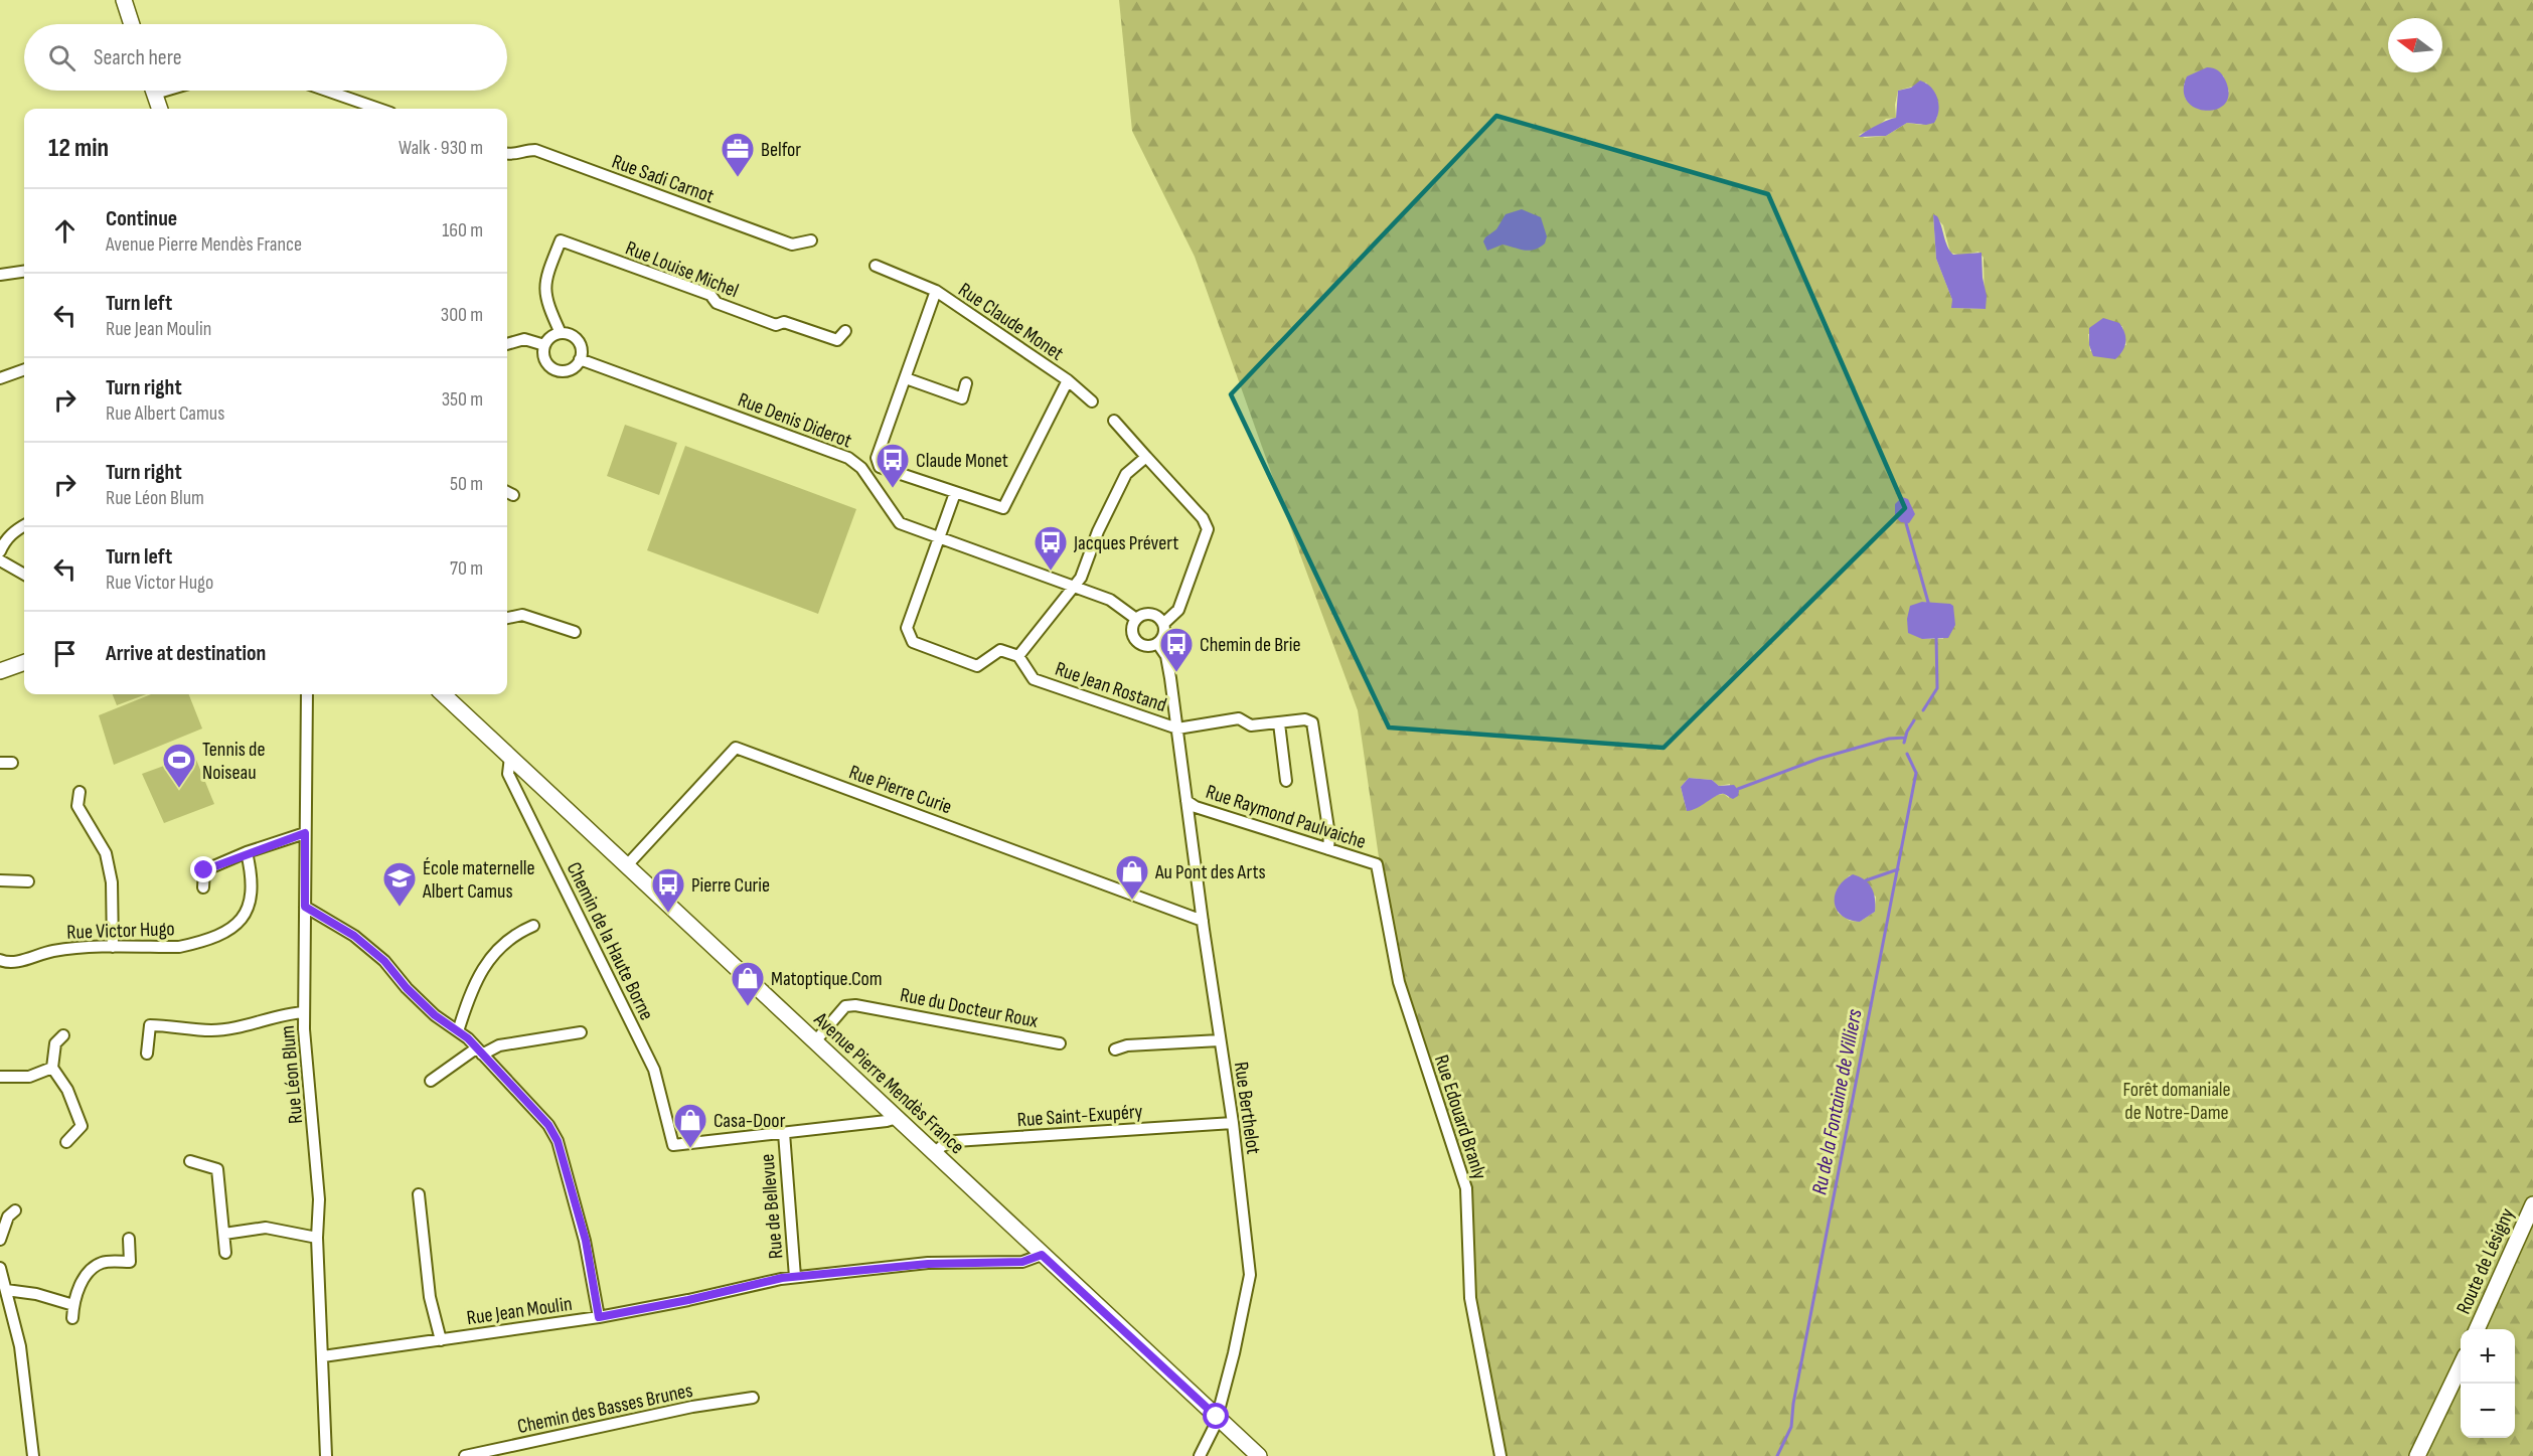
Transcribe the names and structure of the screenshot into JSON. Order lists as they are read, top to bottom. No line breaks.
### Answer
{"streets":{"main road":["Avenue Pierre Mendès France","Route de Lésigny"],"street":["Rue Sadi Carnot","Rue Louise Michel","Rue Claude Monet","Rue Denis Diderot","Rue Jean Rostand","Rue Pierre Curie","Rue Raymond Paulvaiche","Rue Victor Hugo","Chemin de la Haute Borne","Rue du Docteur Roux","Rue Léon Blum","Rue Berthelot","Rue Saint-Exupéry","Rue Edouard Branly","Rue de Bellevue","Rue Jean Moulin","Chemin des Basses Brunes"]},"crossings":[["Rue Louise Michel","Rue Denis Diderot"],["Rue Pierre Curie","Avenue Pierre Mendès France"],["Rue Pierre Curie","Rue Berthelot"],["Rue Raymond Paulvaiche","Rue Berthelot"],["Rue Raymond Paulvaiche","Rue Edouard Branly"],["Chemin de la Haute Borne","Avenue Pierre Mendès France"],["Chemin de la Haute Borne","Rue de Bellevue"],["Rue du Docteur Roux","Avenue Pierre Mendès France"],["Rue Léon Blum","Rue Jean Moulin"],["Avenue Pierre Mendès France","Rue Berthelot"],["Avenue Pierre Mendès France","Rue Saint-Exupéry"],["Avenue Pierre Mendès France","Rue Jean Moulin"],["Rue Berthelot","Rue Saint-Exupéry"],["Rue de Bellevue","Rue Jean Moulin"]],"water":["Ru de la Fontaine de Villiers"],"parks":["Forêt domaniale de Notre-Dame"],"places":{"office":["Belfor"],"bus stop":["Claude Monet","Jacques Prévert","Chemin de Brie","Pierre Curie"],"sports":["Tennis de Noiseau"],"shop":["Au Pont des Arts","Matoptique.Com","Casa-Door"],"school or university":["École maternelle Albert Camus"]},"north":"left","page":{"search":"Search here","heading":["12 min","Walk · 930 m"],"list":[["Continue","Avenue Pierre Mendès France","160 m"],["Turn left","Rue Jean Moulin","300 m"],["Turn right","Rue Albert Camus","350 m"],["Turn right","Rue Léon Blum","50 m"],["Turn left","Rue Victor Hugo","70 m"],"Arrive at destination"],"map_buttons":["+","−"]}}
